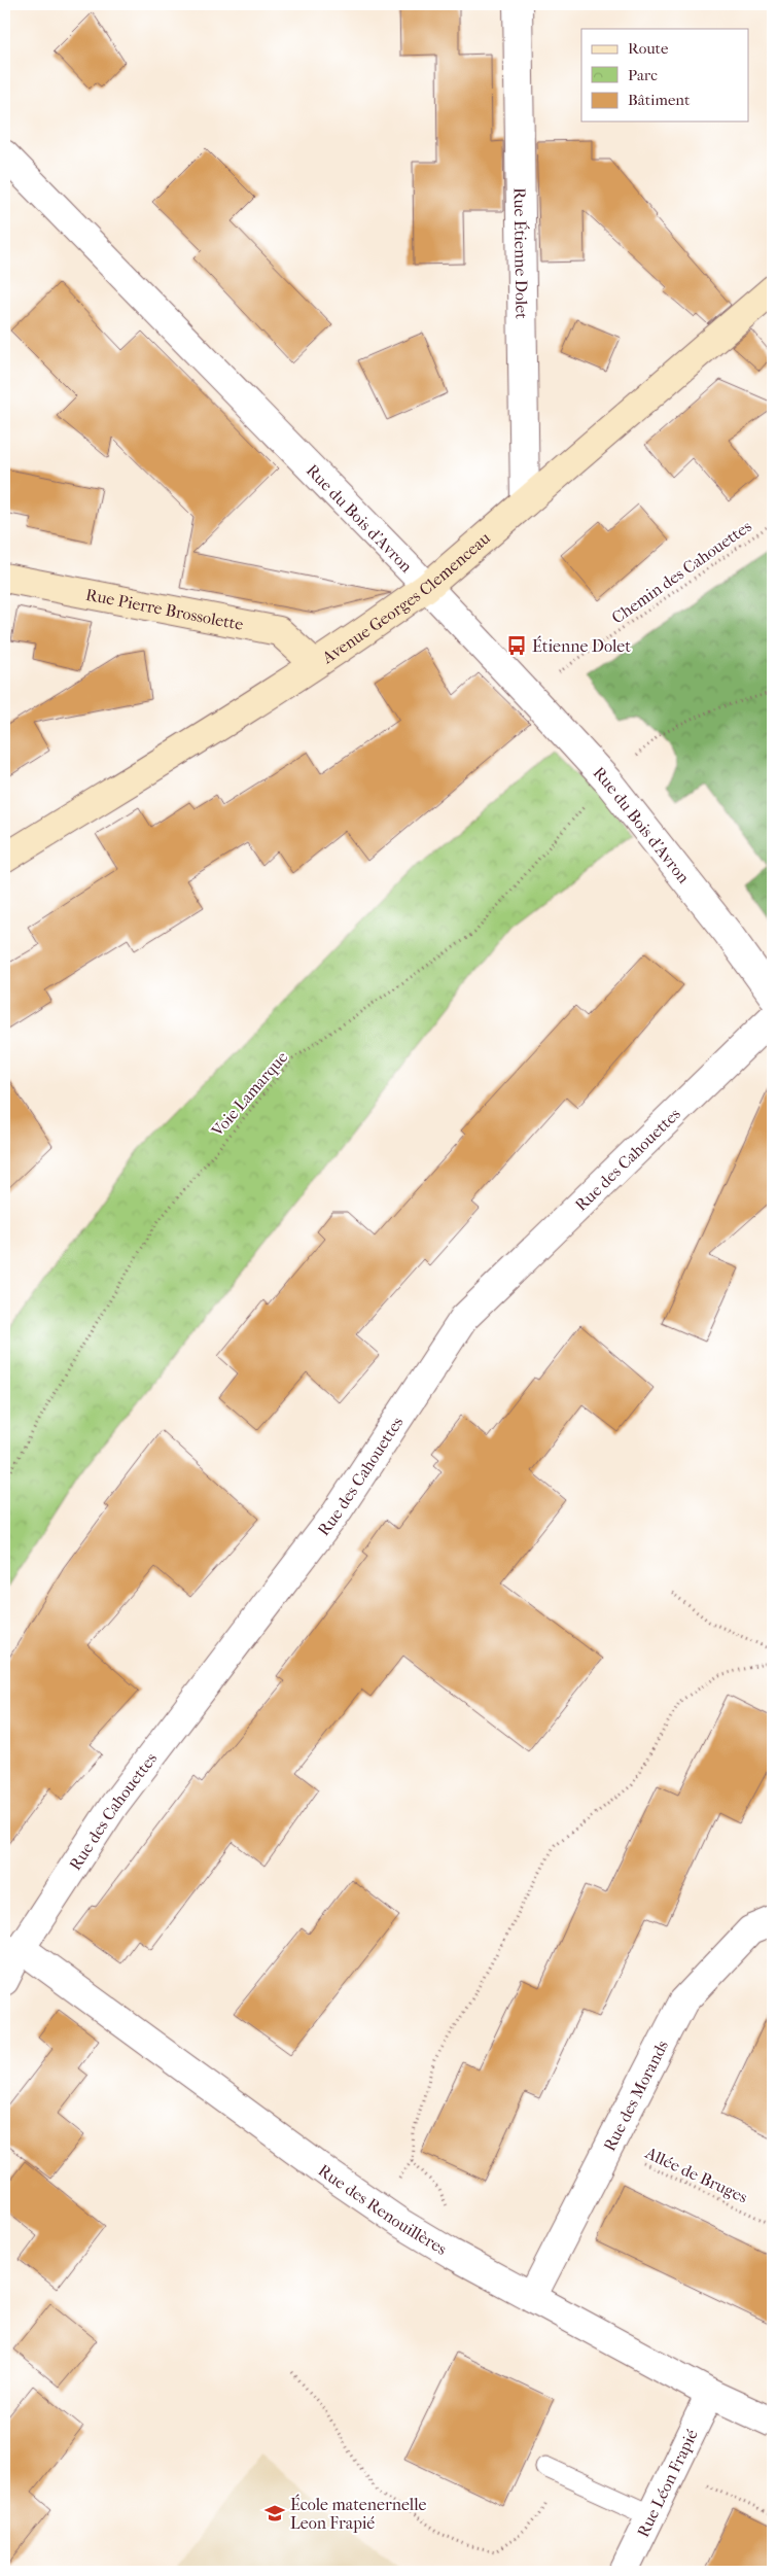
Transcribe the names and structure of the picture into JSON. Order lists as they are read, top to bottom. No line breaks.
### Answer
{"streets":{"street":["Rue Étienne Dolet","Rue du Bois d'Avron","Avenue Georges Clemenceau","Rue Pierre Brossolette","Rue des Cahouettes","Rue des Morands","Rue des Renouillères","Rue Léon Frapié"],"path":["Chemin des Cahouettes","Voie Lamarque","Allée de Bruges"]},"crossings":[["Rue Étienne Dolet","Avenue Georges Clemenceau"],["Rue du Bois d'Avron","Chemin des Cahouettes"],["Rue du Bois d'Avron","Avenue Georges Clemenceau"],["Avenue Georges Clemenceau","Rue Pierre Brossolette"],["Rue des Cahouettes","Rue des Renouillères"],["Rue des Morands","Allée de Bruges"],["Rue des Morands","Rue des Renouillères"],["Rue des Renouillères","Rue Léon Frapié"]],"places":{"bus stop":["Étienne Dolet"],"school or university":["École matenernelle Leon Frapié"]},"legend":["Route","Parc","Bâtiment"]}
